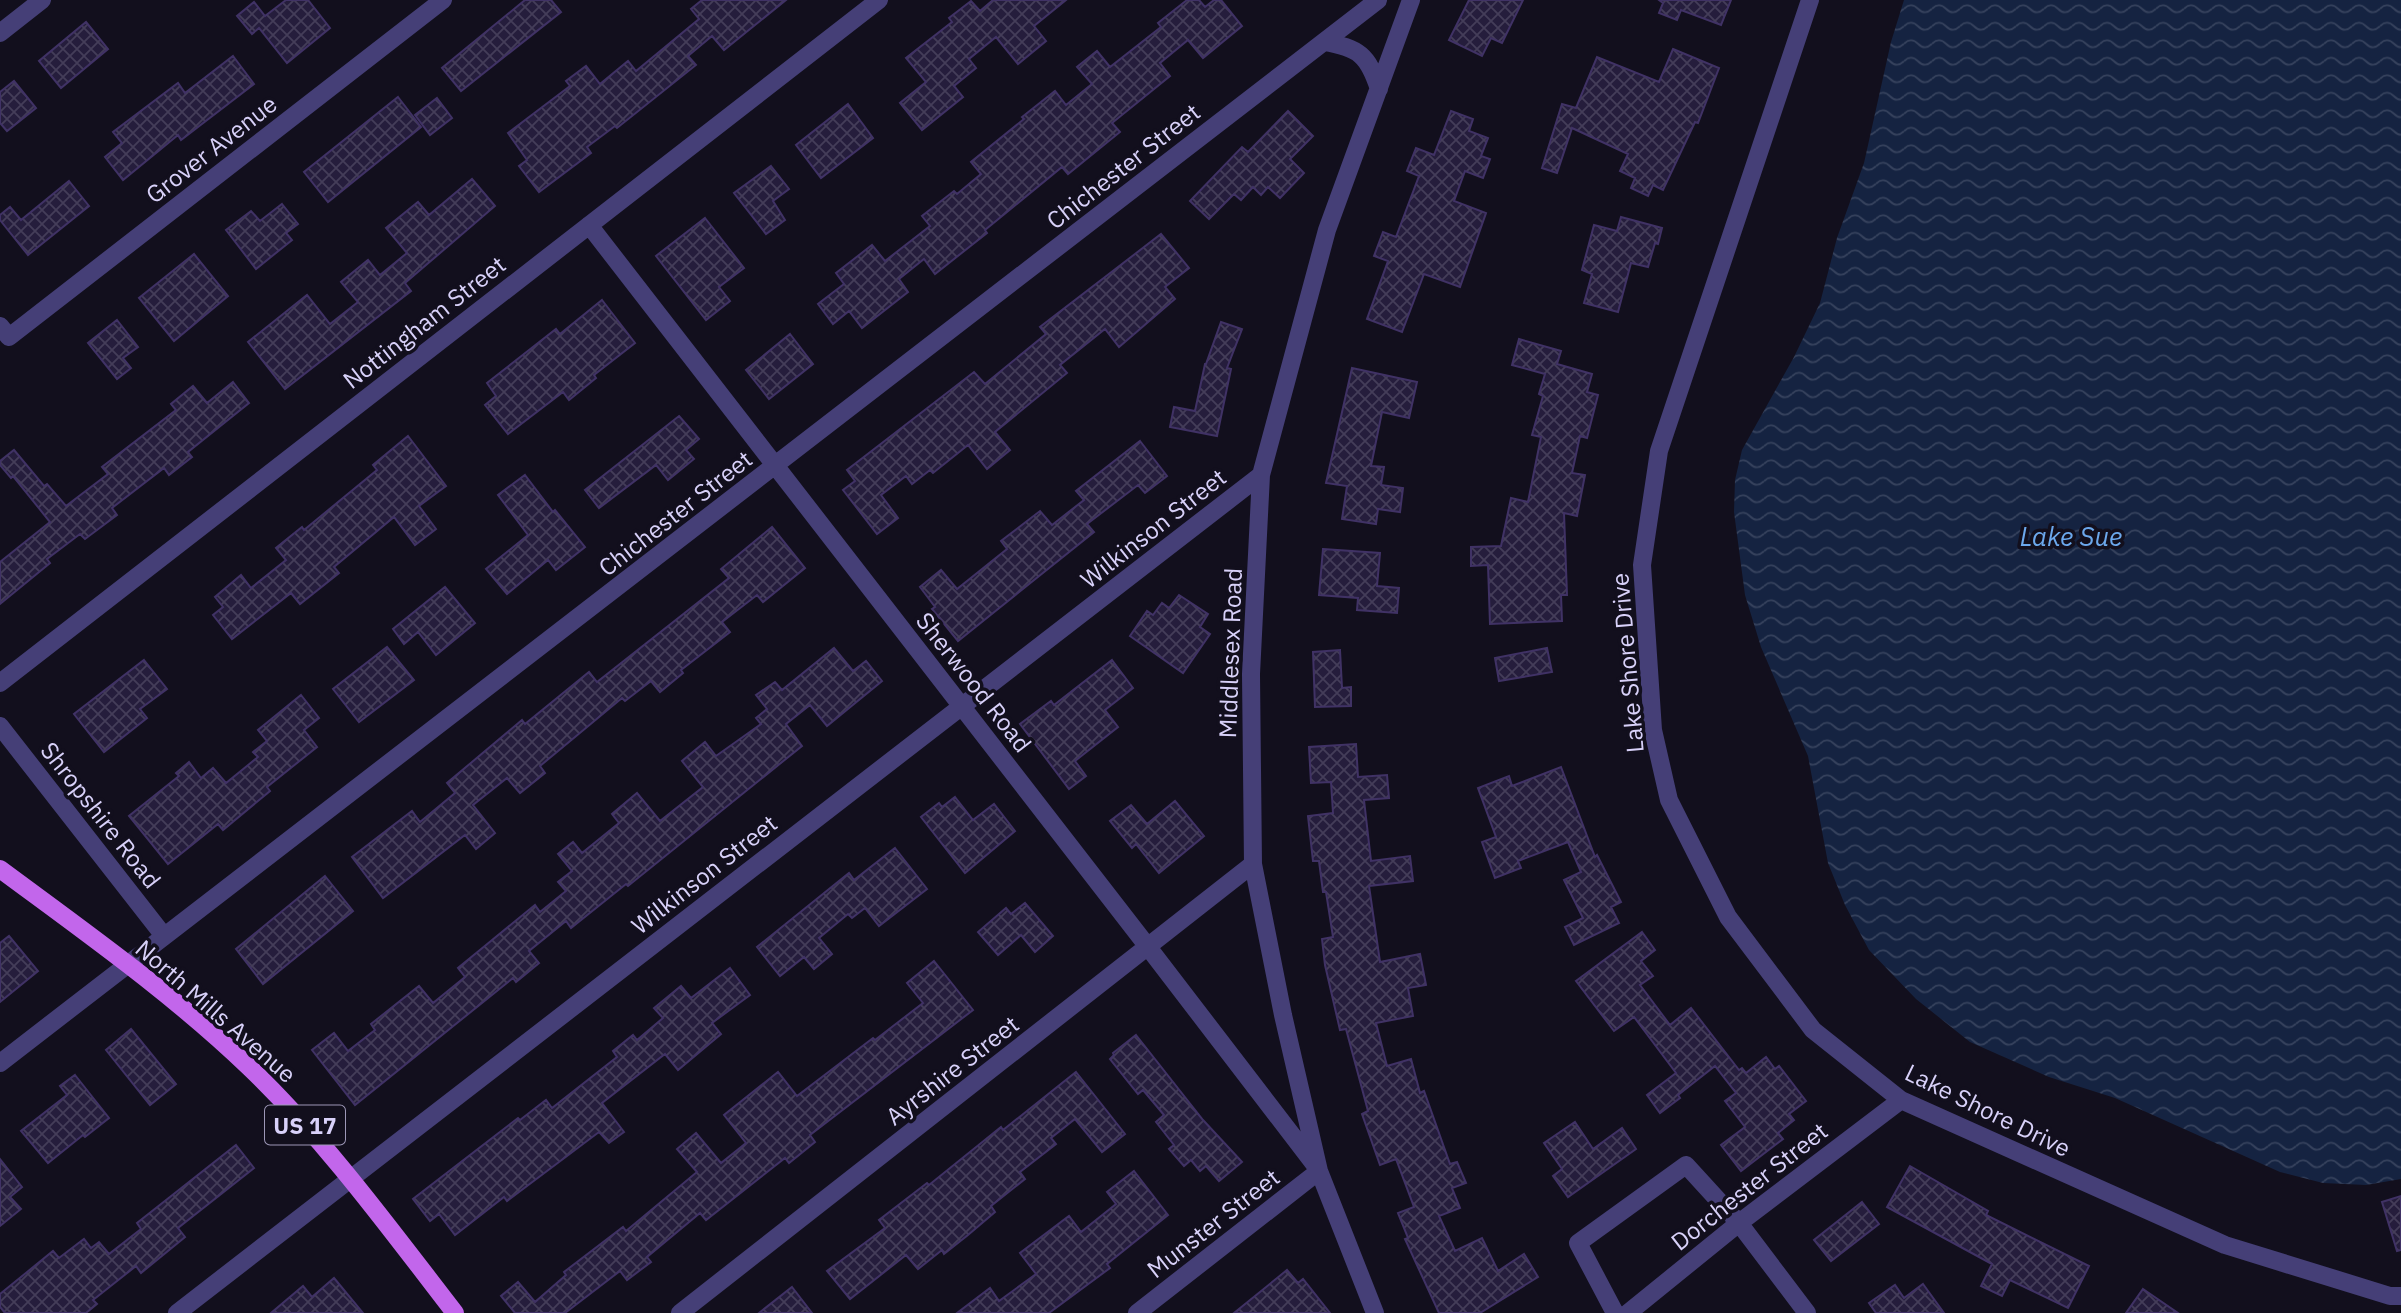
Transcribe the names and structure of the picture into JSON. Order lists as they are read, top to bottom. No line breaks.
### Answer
{"streets":{"main road":["North Mills Avenue","US 17"],"street":["Grover Avenue","Chichester Street","Nottingham Street","Wilkinson Street","Middlesex Road","Lake Shore Drive","Sherwood Road","Shropshire Road","Ayrshire Street","Dorchester Street","Munster Street"]},"crossings":[["Chichester Street","Sherwood Road"],["Chichester Street","Shropshire Road"],["Chichester Street","North Mills Avenue"],["Nottingham Street","Sherwood Road"],["Wilkinson Street","Middlesex Road"],["Wilkinson Street","Sherwood Road"],["Wilkinson Street","North Mills Avenue"],["Middlesex Road","Sherwood Road"],["Middlesex Road","Ayrshire Street"],["Middlesex Road","Munster Street"],["Lake Shore Drive","Dorchester Street"],["Sherwood Road","Ayrshire Street"],["Sherwood Road","Munster Street"]],"water":["Lake Sue"]}
